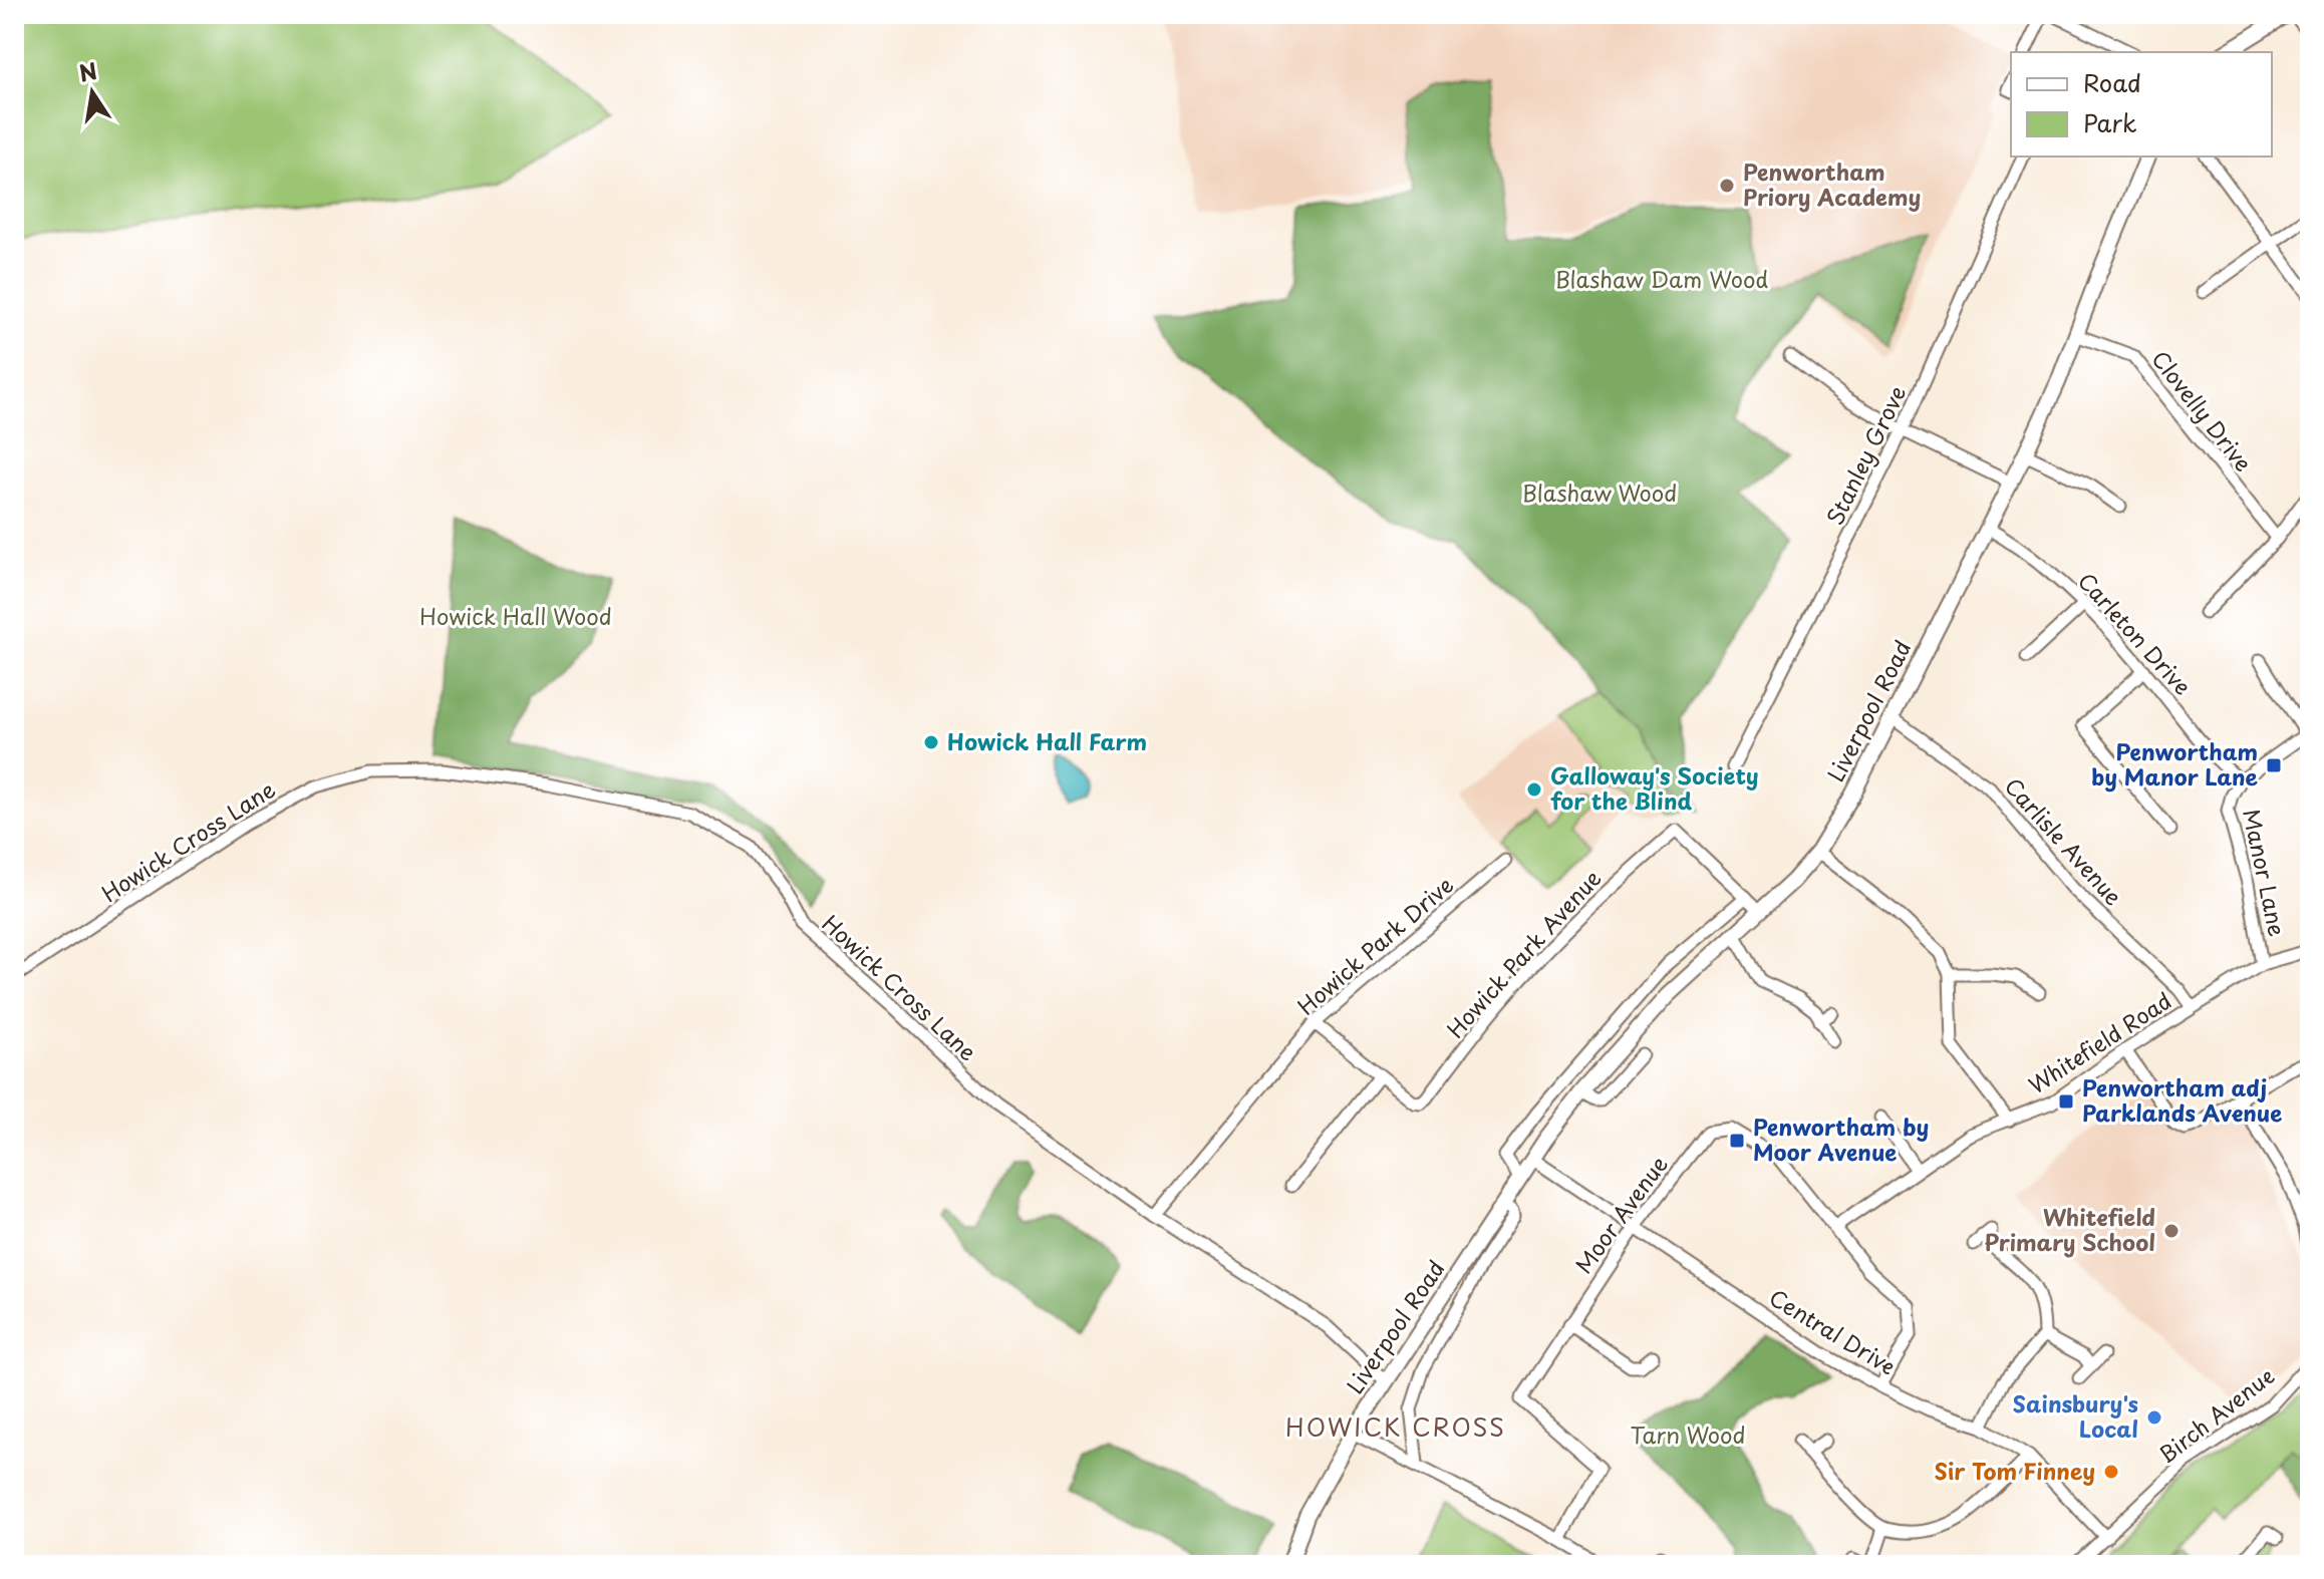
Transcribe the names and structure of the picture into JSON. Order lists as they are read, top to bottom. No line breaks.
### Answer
{"streets":{"street":["Clovelly Drive","Stanley Grove","Carleton Drive","Liverpool Road","Howick Cross Lane","Carlisle Avenue","Manor Lane","Howick Park Drive","Howick Park Avenue","Whitefield Road","Moor Avenue","Central Drive","Birch Avenue"]},"crossings":[["Clovelly Drive","Liverpool Road"],["Carleton Drive","Liverpool Road"],["Carleton Drive","Manor Lane"],["Liverpool Road","Howick Cross Lane"],["Liverpool Road","Carlisle Avenue"],["Liverpool Road","Howick Park Avenue"],["Liverpool Road","Central Drive"],["Howick Cross Lane","Howick Park Drive"],["Carlisle Avenue","Whitefield Road"],["Manor Lane","Whitefield Road"],["Howick Park Drive","Howick Park Avenue"],["Whitefield Road","Moor Avenue"],["Moor Avenue","Central Drive"],["Central Drive","Birch Avenue"]],"districts":["HOWICK CROSS"],"parks":["Blashaw Dam Wood","Blashaw Wood","Howick Hall Wood","Tarn Wood"],"places":{"other":["Penwortham Priory Academy","Howick Hall Farm","Galloway's Society for the Blind","Whitefield Primary School","Sainsbury's Local","Sir Tom Finney"],"transit":["Penwortham by Manor Lane","Penwortham adj Parklands Avenue","Penwortham by Moor Avenue"]},"legend":["Road","Park"],"north":"top"}
